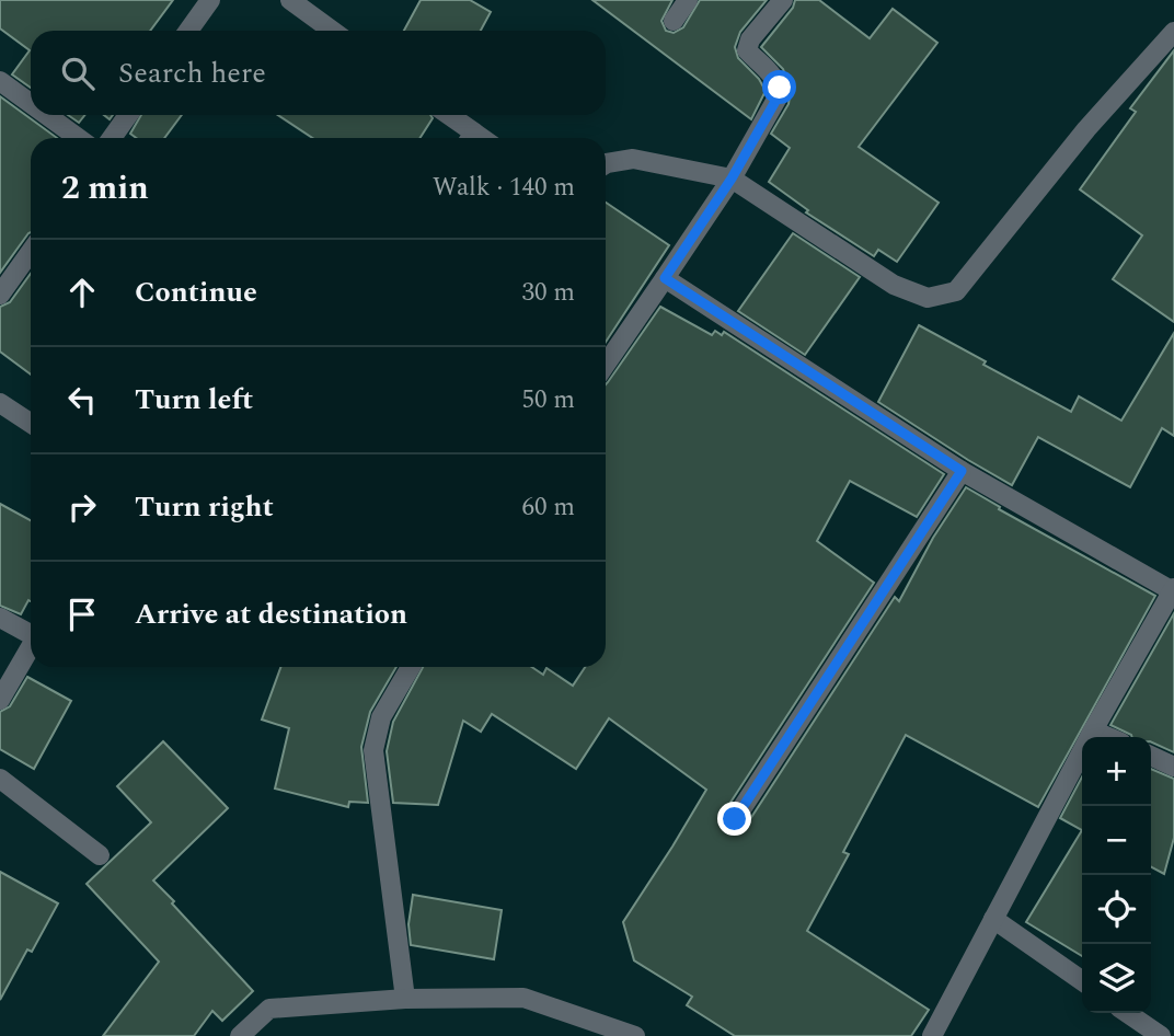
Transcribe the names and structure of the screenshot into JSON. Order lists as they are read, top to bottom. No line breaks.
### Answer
{"page":{"search":"Search here","heading":["2 min","Walk · 140 m"],"list":[["Continue","30 m"],["Turn left","50 m"],["Turn right","60 m"],"Arrive at destination"],"map_buttons":["+","−"]}}
